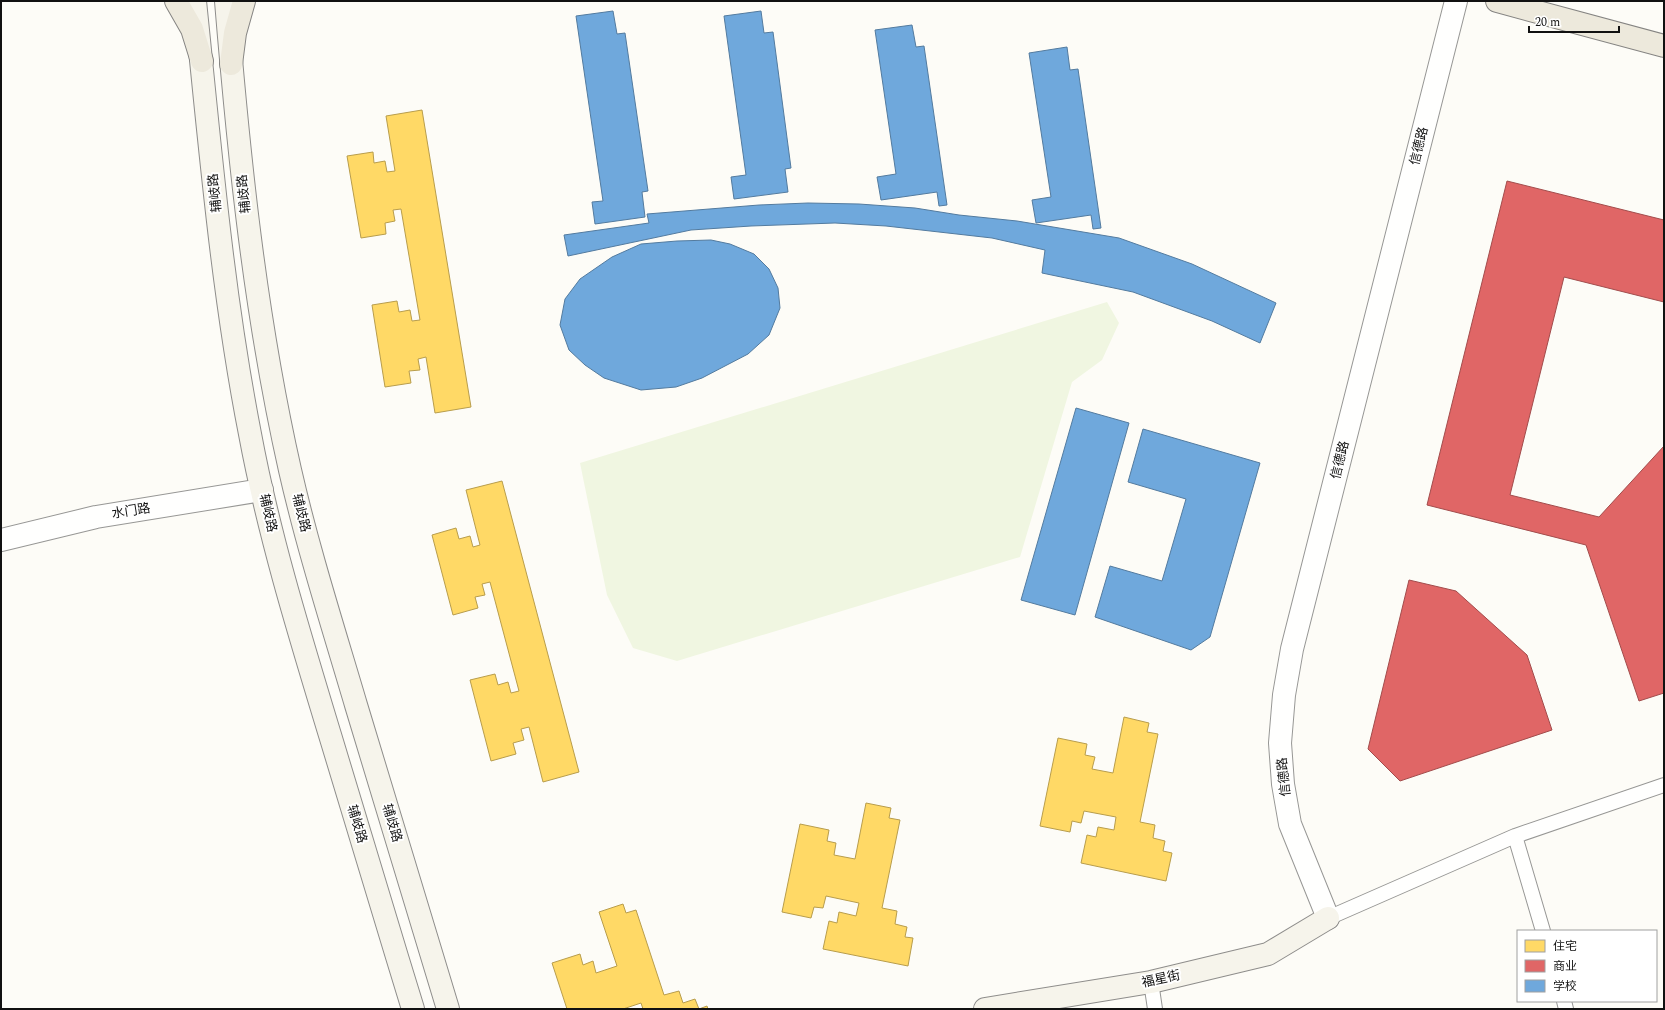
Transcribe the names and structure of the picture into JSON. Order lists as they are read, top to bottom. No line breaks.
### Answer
{"streets":{"street":["信德路","辅岐路","辅歧路","水门路","福星街"]},"crossings":[["信德路","福星街"],["辅岐路","水门路"]],"legend":["住宅","商业","学校"],"scale_bar":"20 m"}
